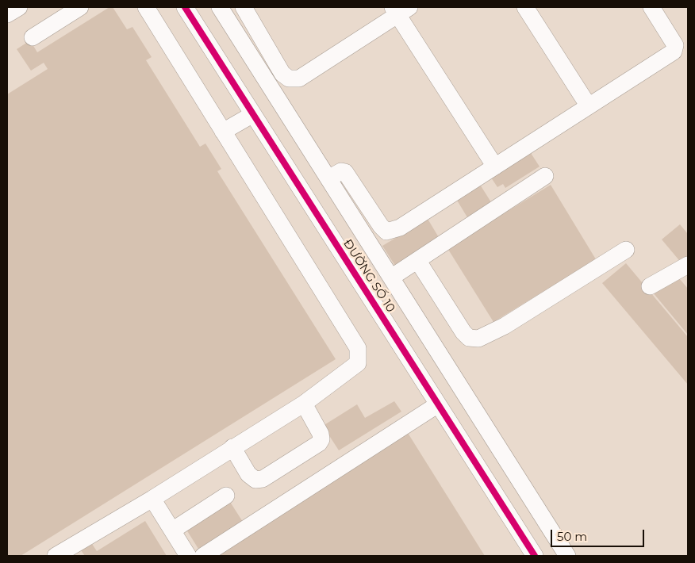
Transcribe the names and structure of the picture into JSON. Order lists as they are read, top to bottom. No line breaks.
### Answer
{"streets":{"street":["ĐƯỜNG SỐ 10"]},"scale_bar":"50 m"}
